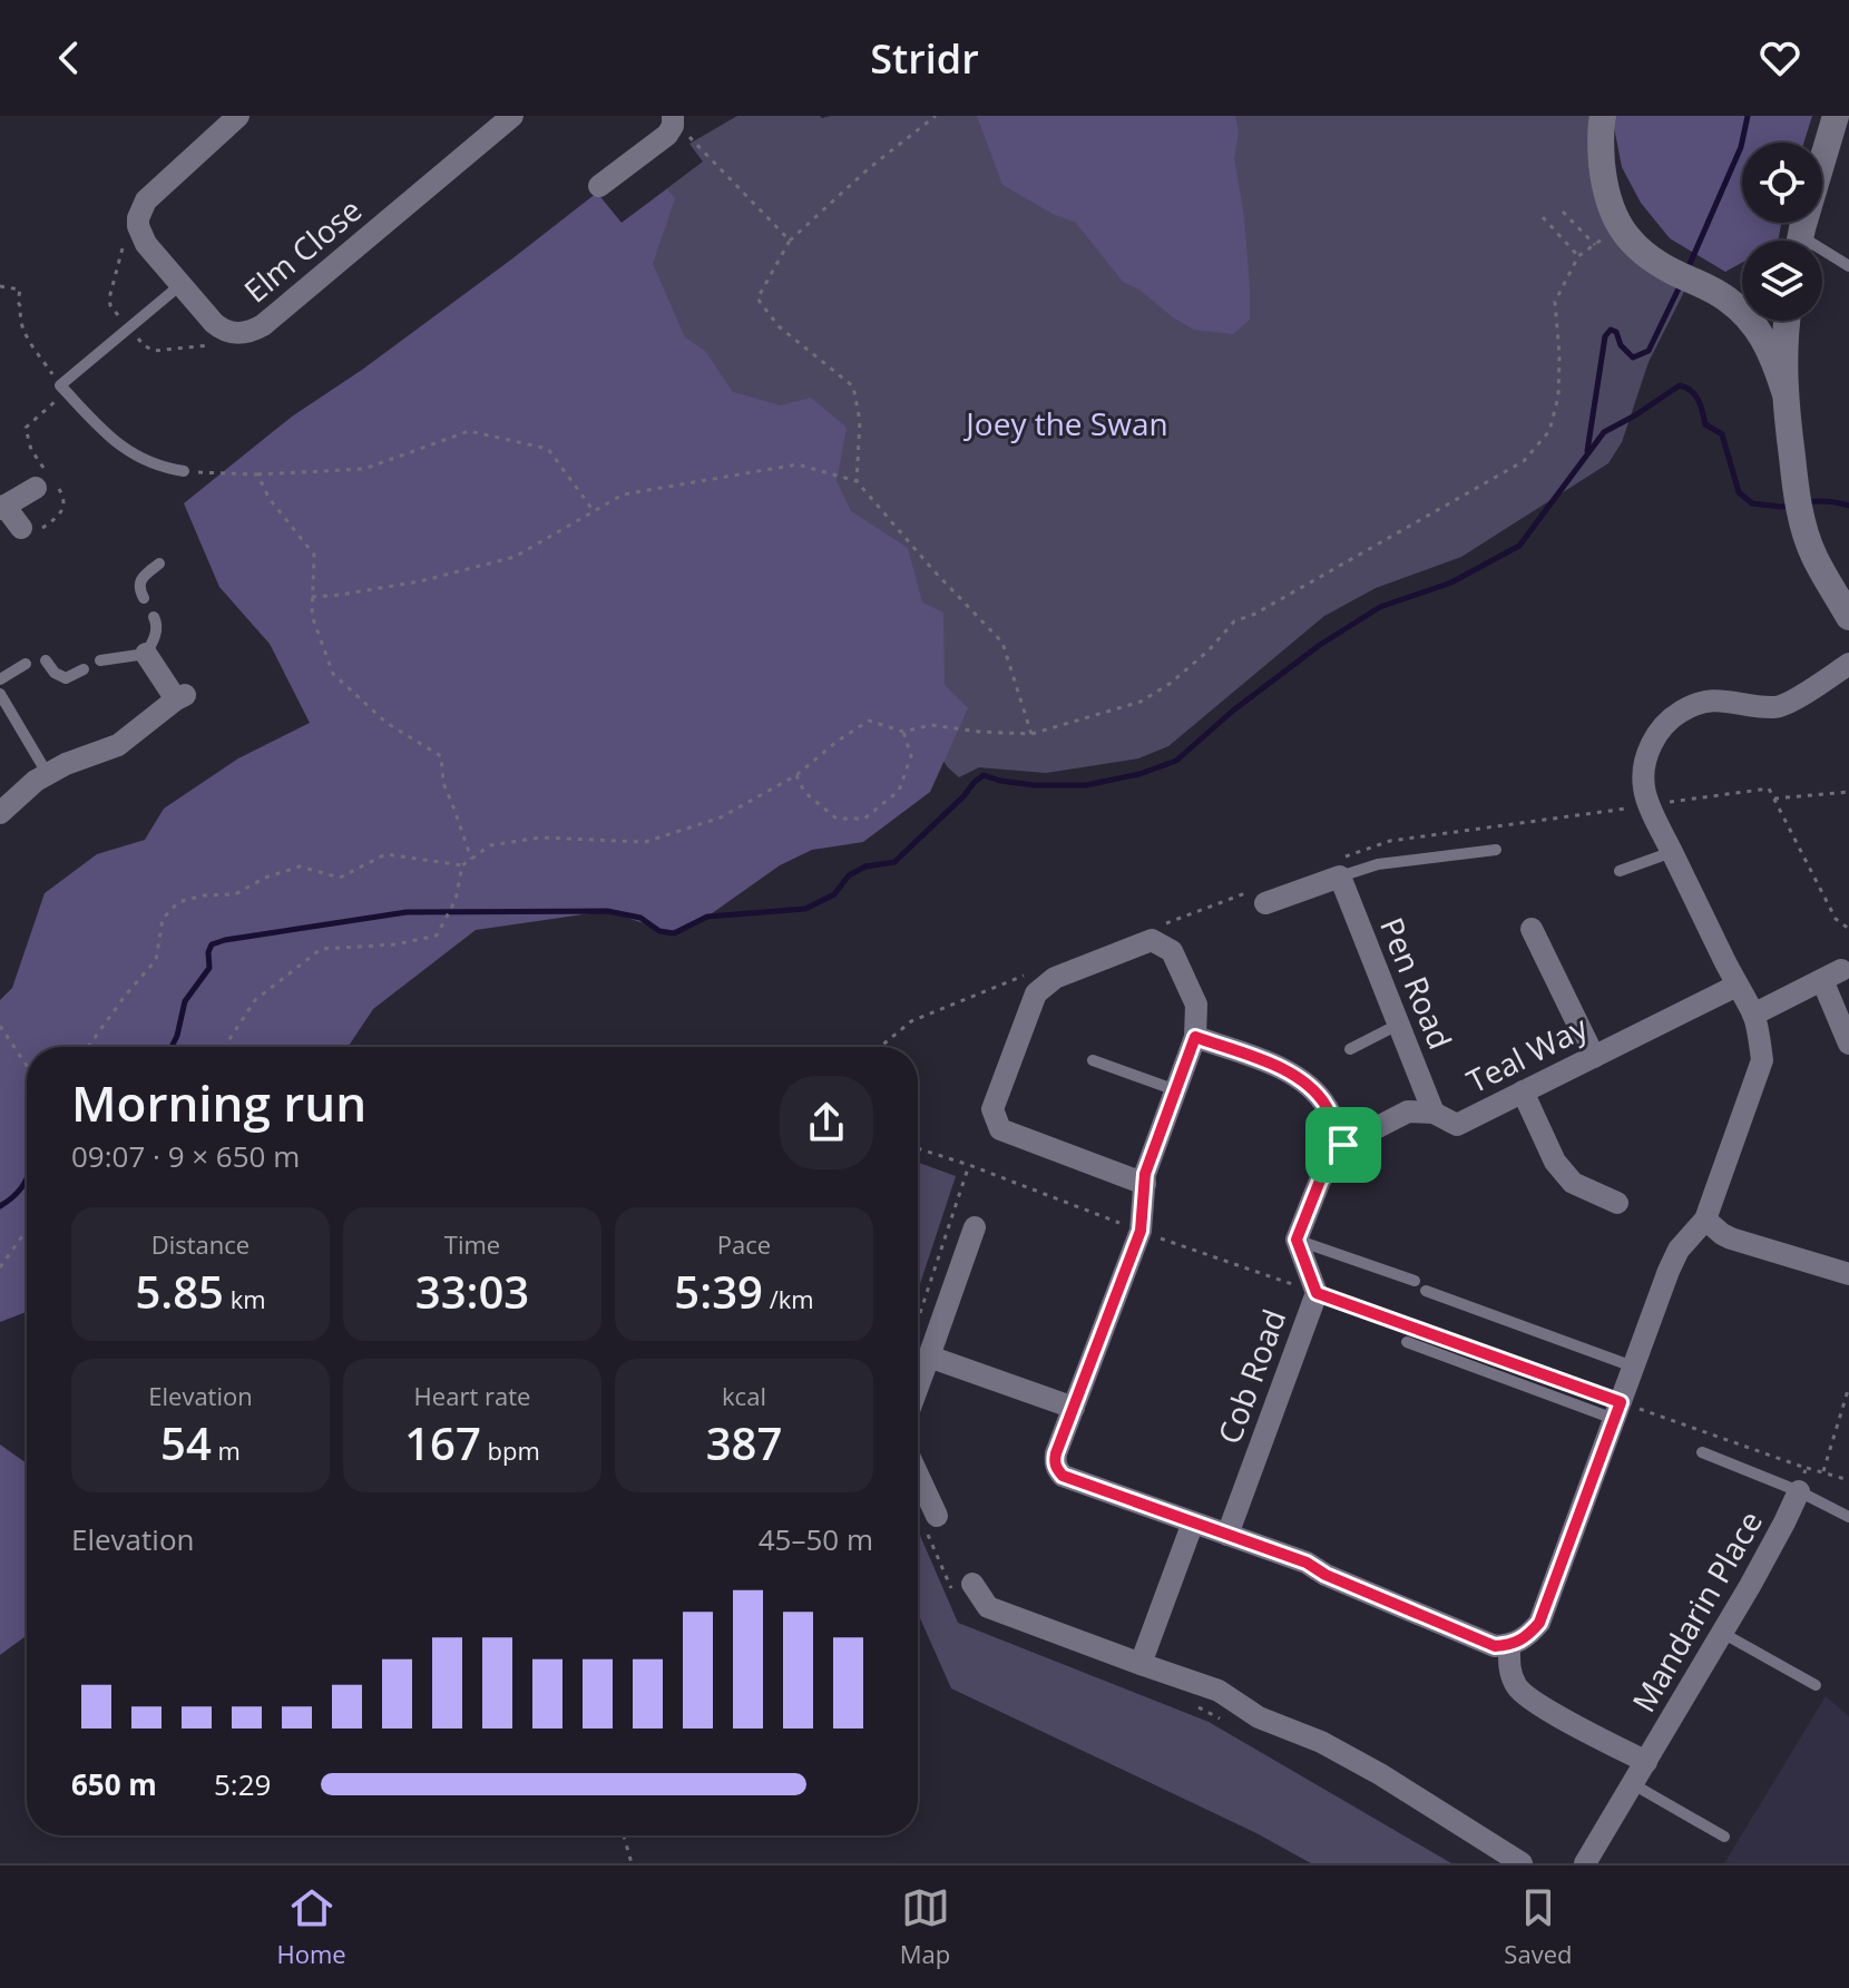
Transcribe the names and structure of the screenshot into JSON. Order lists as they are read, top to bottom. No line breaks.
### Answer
{"streets":{"street":["Elm Close","Pen Road","Teal Way","Cob Road","Mandarin Place"]},"crossings":[["Pen Road","Teal Way"]],"parks":["Joey the Swan"],"page":{"header":"Stridr","heading":["Morning run","09:07 · 9 × 650 m"],"stats":[["Distance","5.85 km"],["Time","33:03"],["Pace","5:39 /km"],["Elevation","54 m"],["Heart rate","167 bpm"],["kcal","387"]],"chart":["Elevation","45–50 m"],"list":[{"name":"650 m","note":"5:29"}],"tabs":["Home","Map","Saved"]}}
